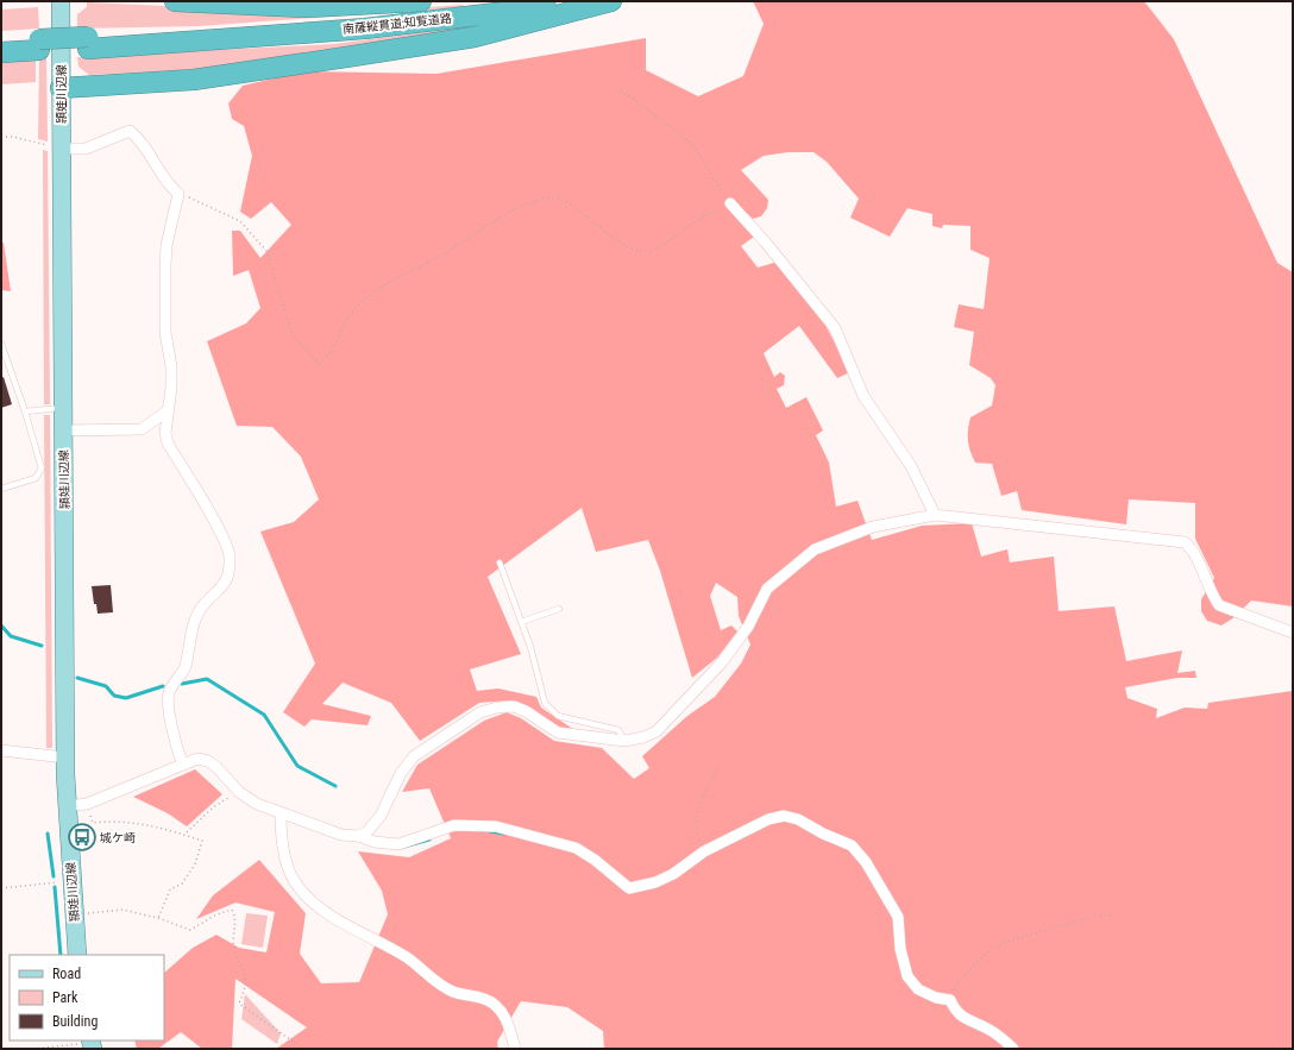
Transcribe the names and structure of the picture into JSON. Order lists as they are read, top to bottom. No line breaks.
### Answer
{"streets":{"highway":["南薩縦貫道;知覧道路"],"main road":["頴娃川辺線"]},"places":{"bus stop":["城ケ崎"]},"legend":["Road","Park","Building"]}
